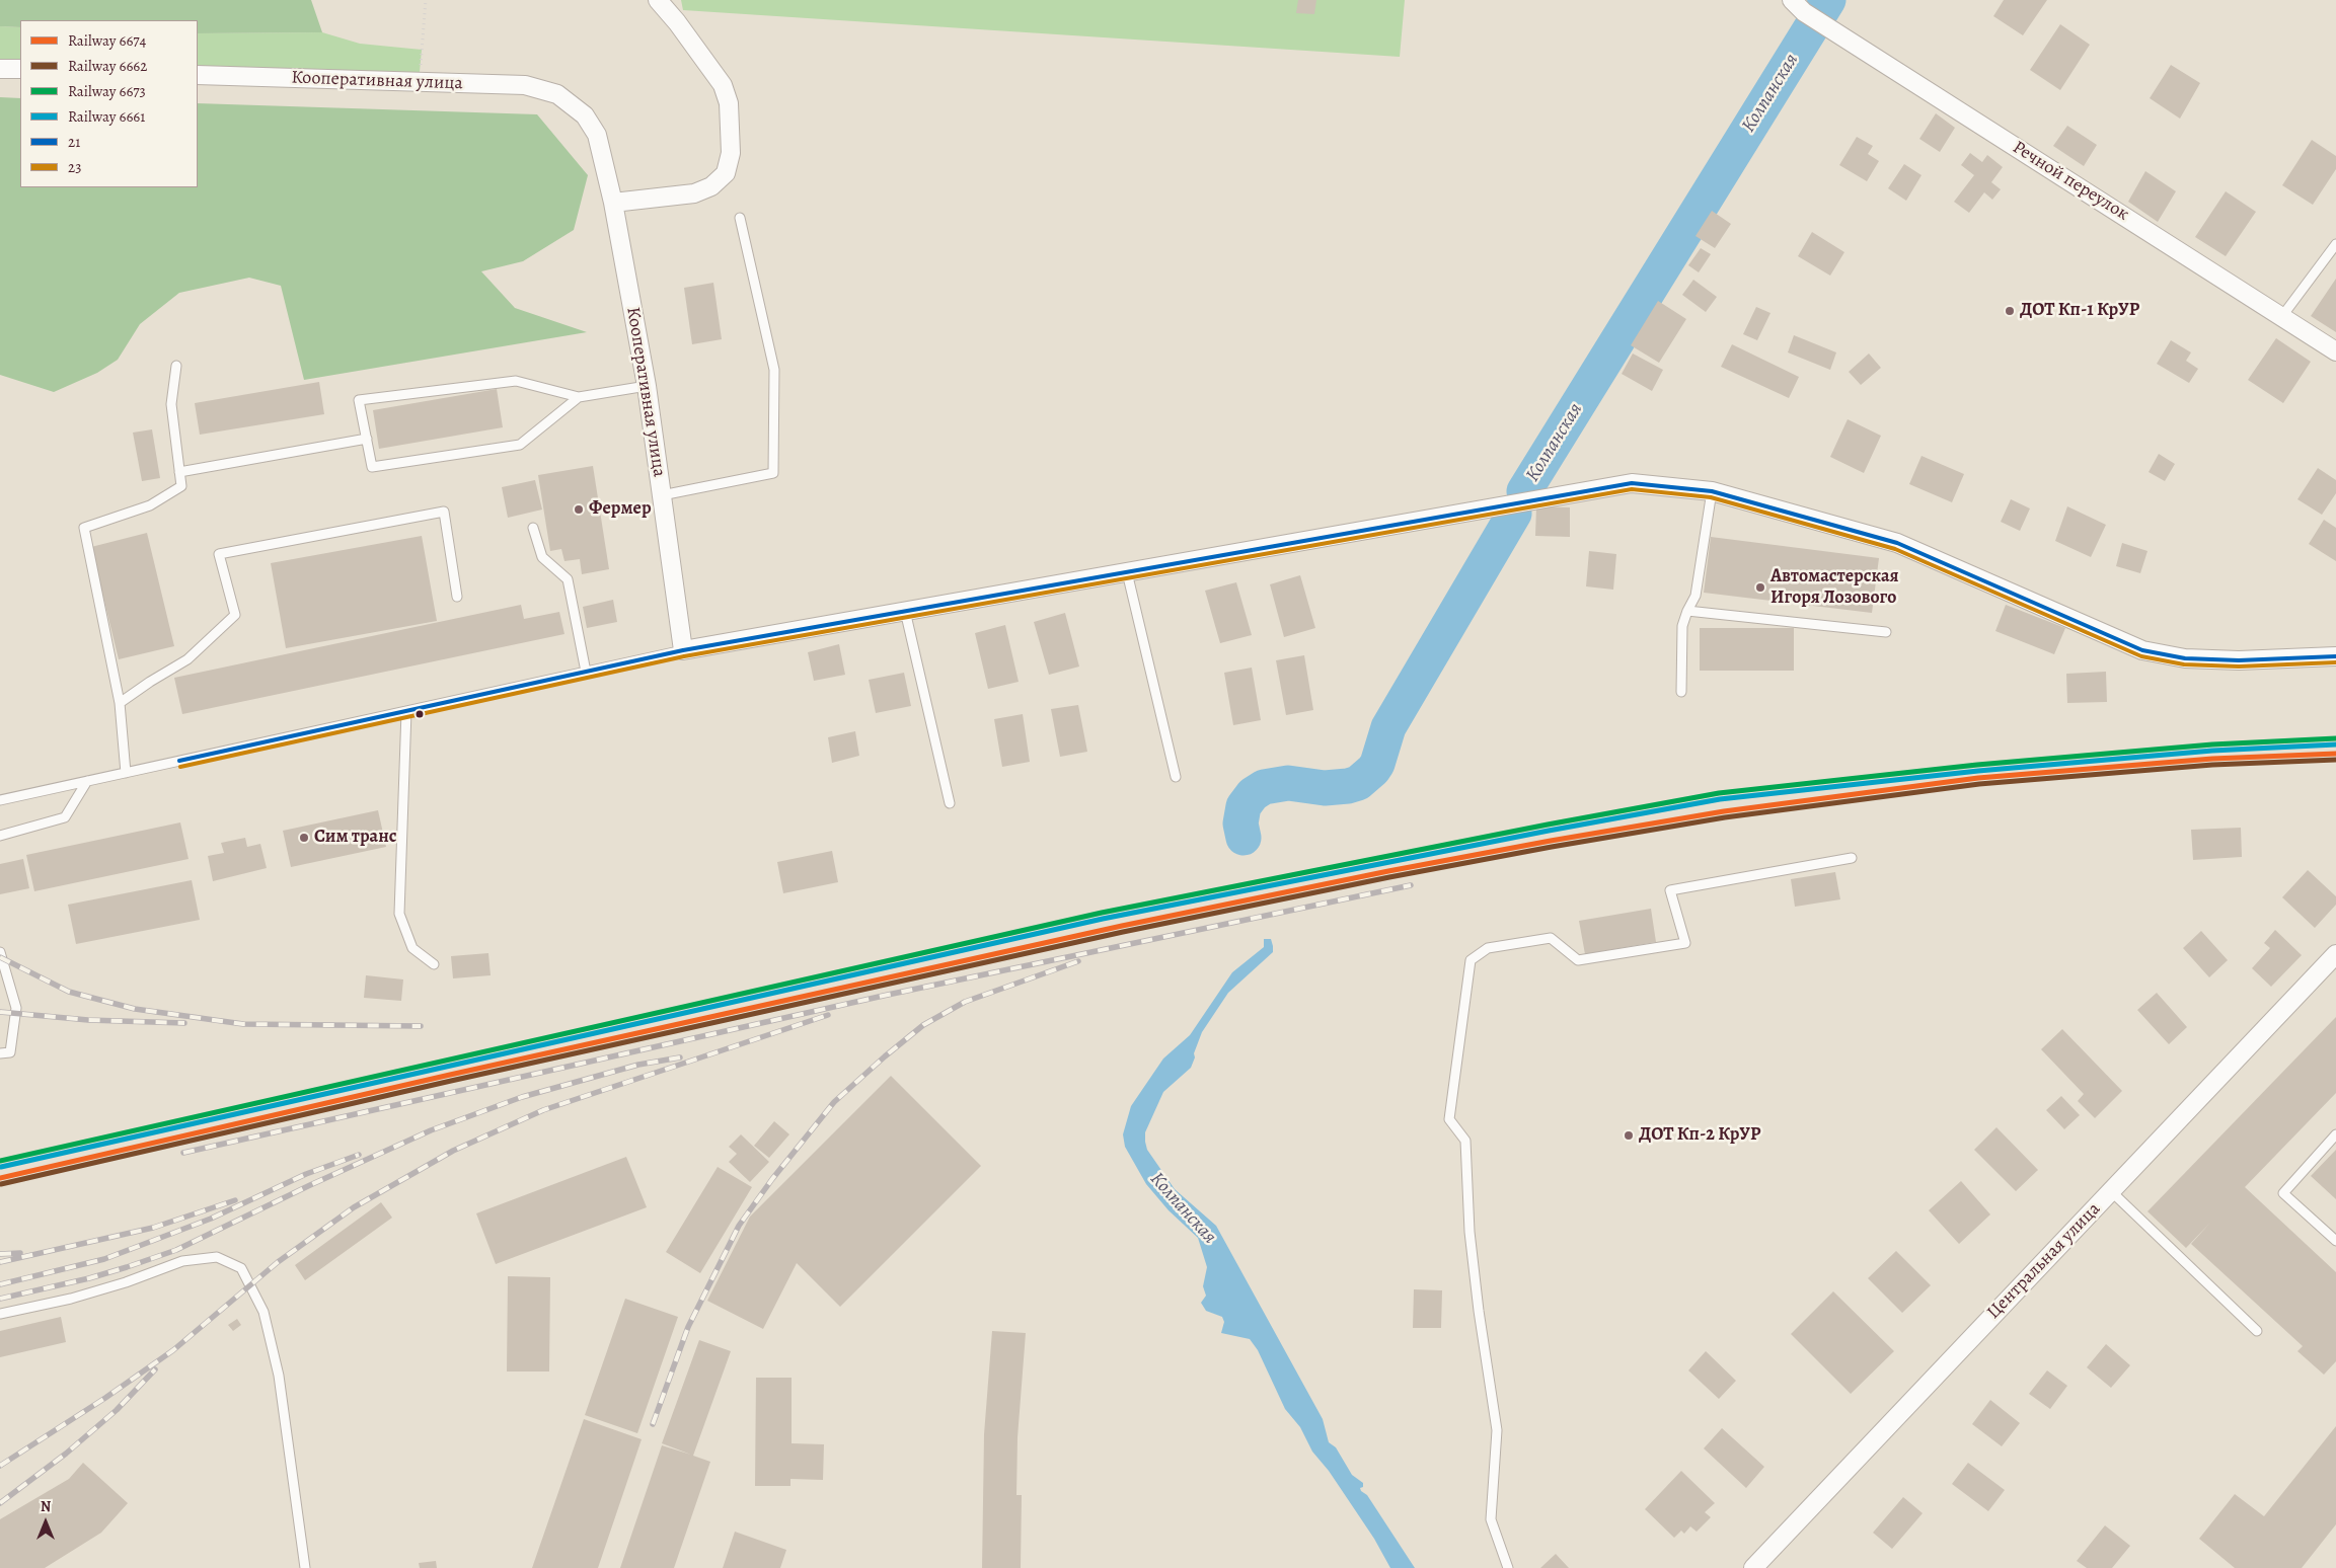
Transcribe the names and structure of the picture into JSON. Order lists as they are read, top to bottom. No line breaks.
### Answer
{"streets":{"street":["Кооперативная улица","Речной переулок","Центральная улица"]},"water":["Колпанская"],"places":["ДОТ Кп-1 КрУР","Фермер","Автомастерская Игоря Лозового","Сим транс","ДОТ Кп-2 КрУР"],"lines":["transit line 21","transit line 23","rail line 6673","rail line 6661","rail line 6674","rail line 6662"],"legend":["Railway 6674","Railway 6662","Railway 6673","Railway 6661","21","23"],"north":"top"}
